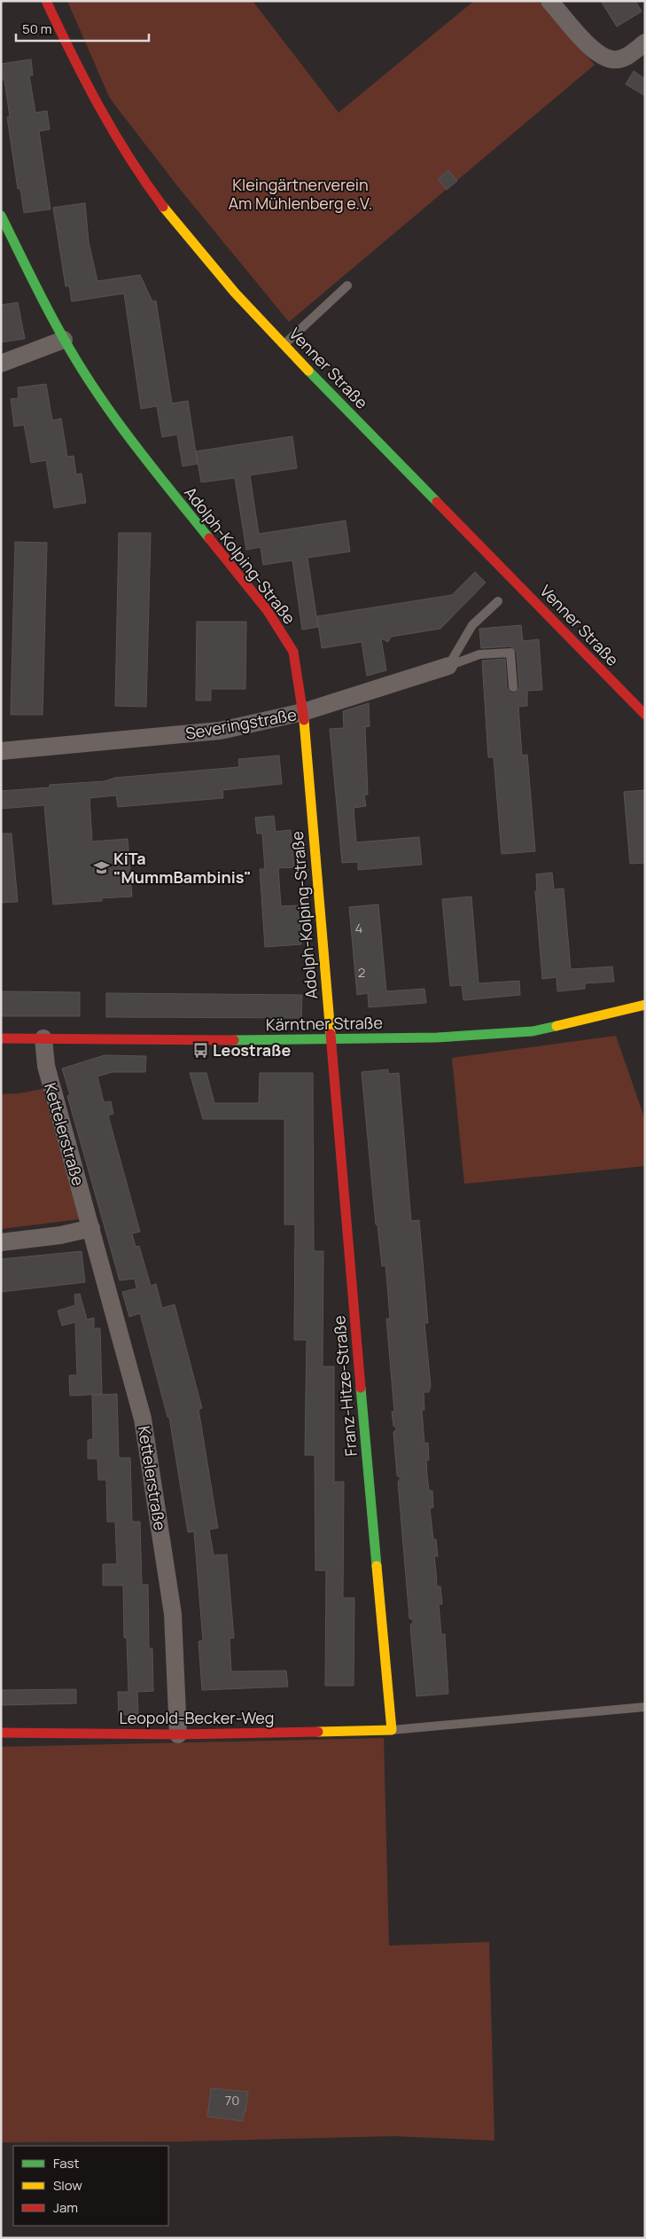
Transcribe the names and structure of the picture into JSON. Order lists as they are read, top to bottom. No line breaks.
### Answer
{"streets":{"street":["Venner Straße","Adolph-Kolping-Straße","Severingstraße","Kärntner Straße","Kettelerstraße","Franz-Hitze-Straße","Leopold-Becker-Weg"]},"crossings":[["Adolph-Kolping-Straße","Severingstraße"],["Adolph-Kolping-Straße","Kärntner Straße"],["Adolph-Kolping-Straße","Franz-Hitze-Straße"],["Kärntner Straße","Kettelerstraße"],["Kärntner Straße","Franz-Hitze-Straße"],["Kettelerstraße","Leopold-Becker-Weg"],["Franz-Hitze-Straße","Leopold-Becker-Weg"]],"parks":["Kleingärtnerverein Am Mühlenberg e.V."],"places":{"school or university":["KiTa \"MummBambinis\""],"bus stop":["Leostraße"]},"house_numbers":["4","2","70"],"legend":["Fast","Slow","Jam"],"scale_bar":"50 m"}
